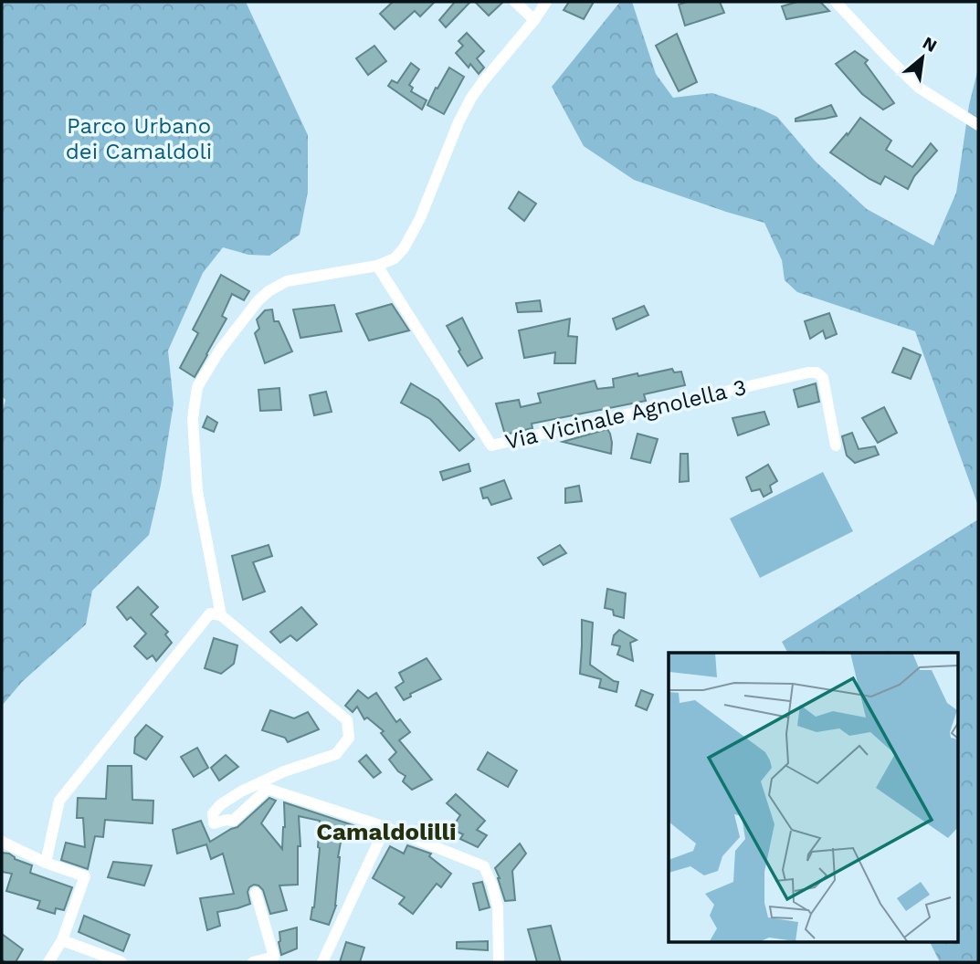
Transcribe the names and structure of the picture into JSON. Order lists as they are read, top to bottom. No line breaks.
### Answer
{"streets":{"street":["Via Vicinale Agnolella 3"]},"districts":["Camaldolilli"],"parks":["Parco Urbano dei Camaldoli"],"north":"top right"}
